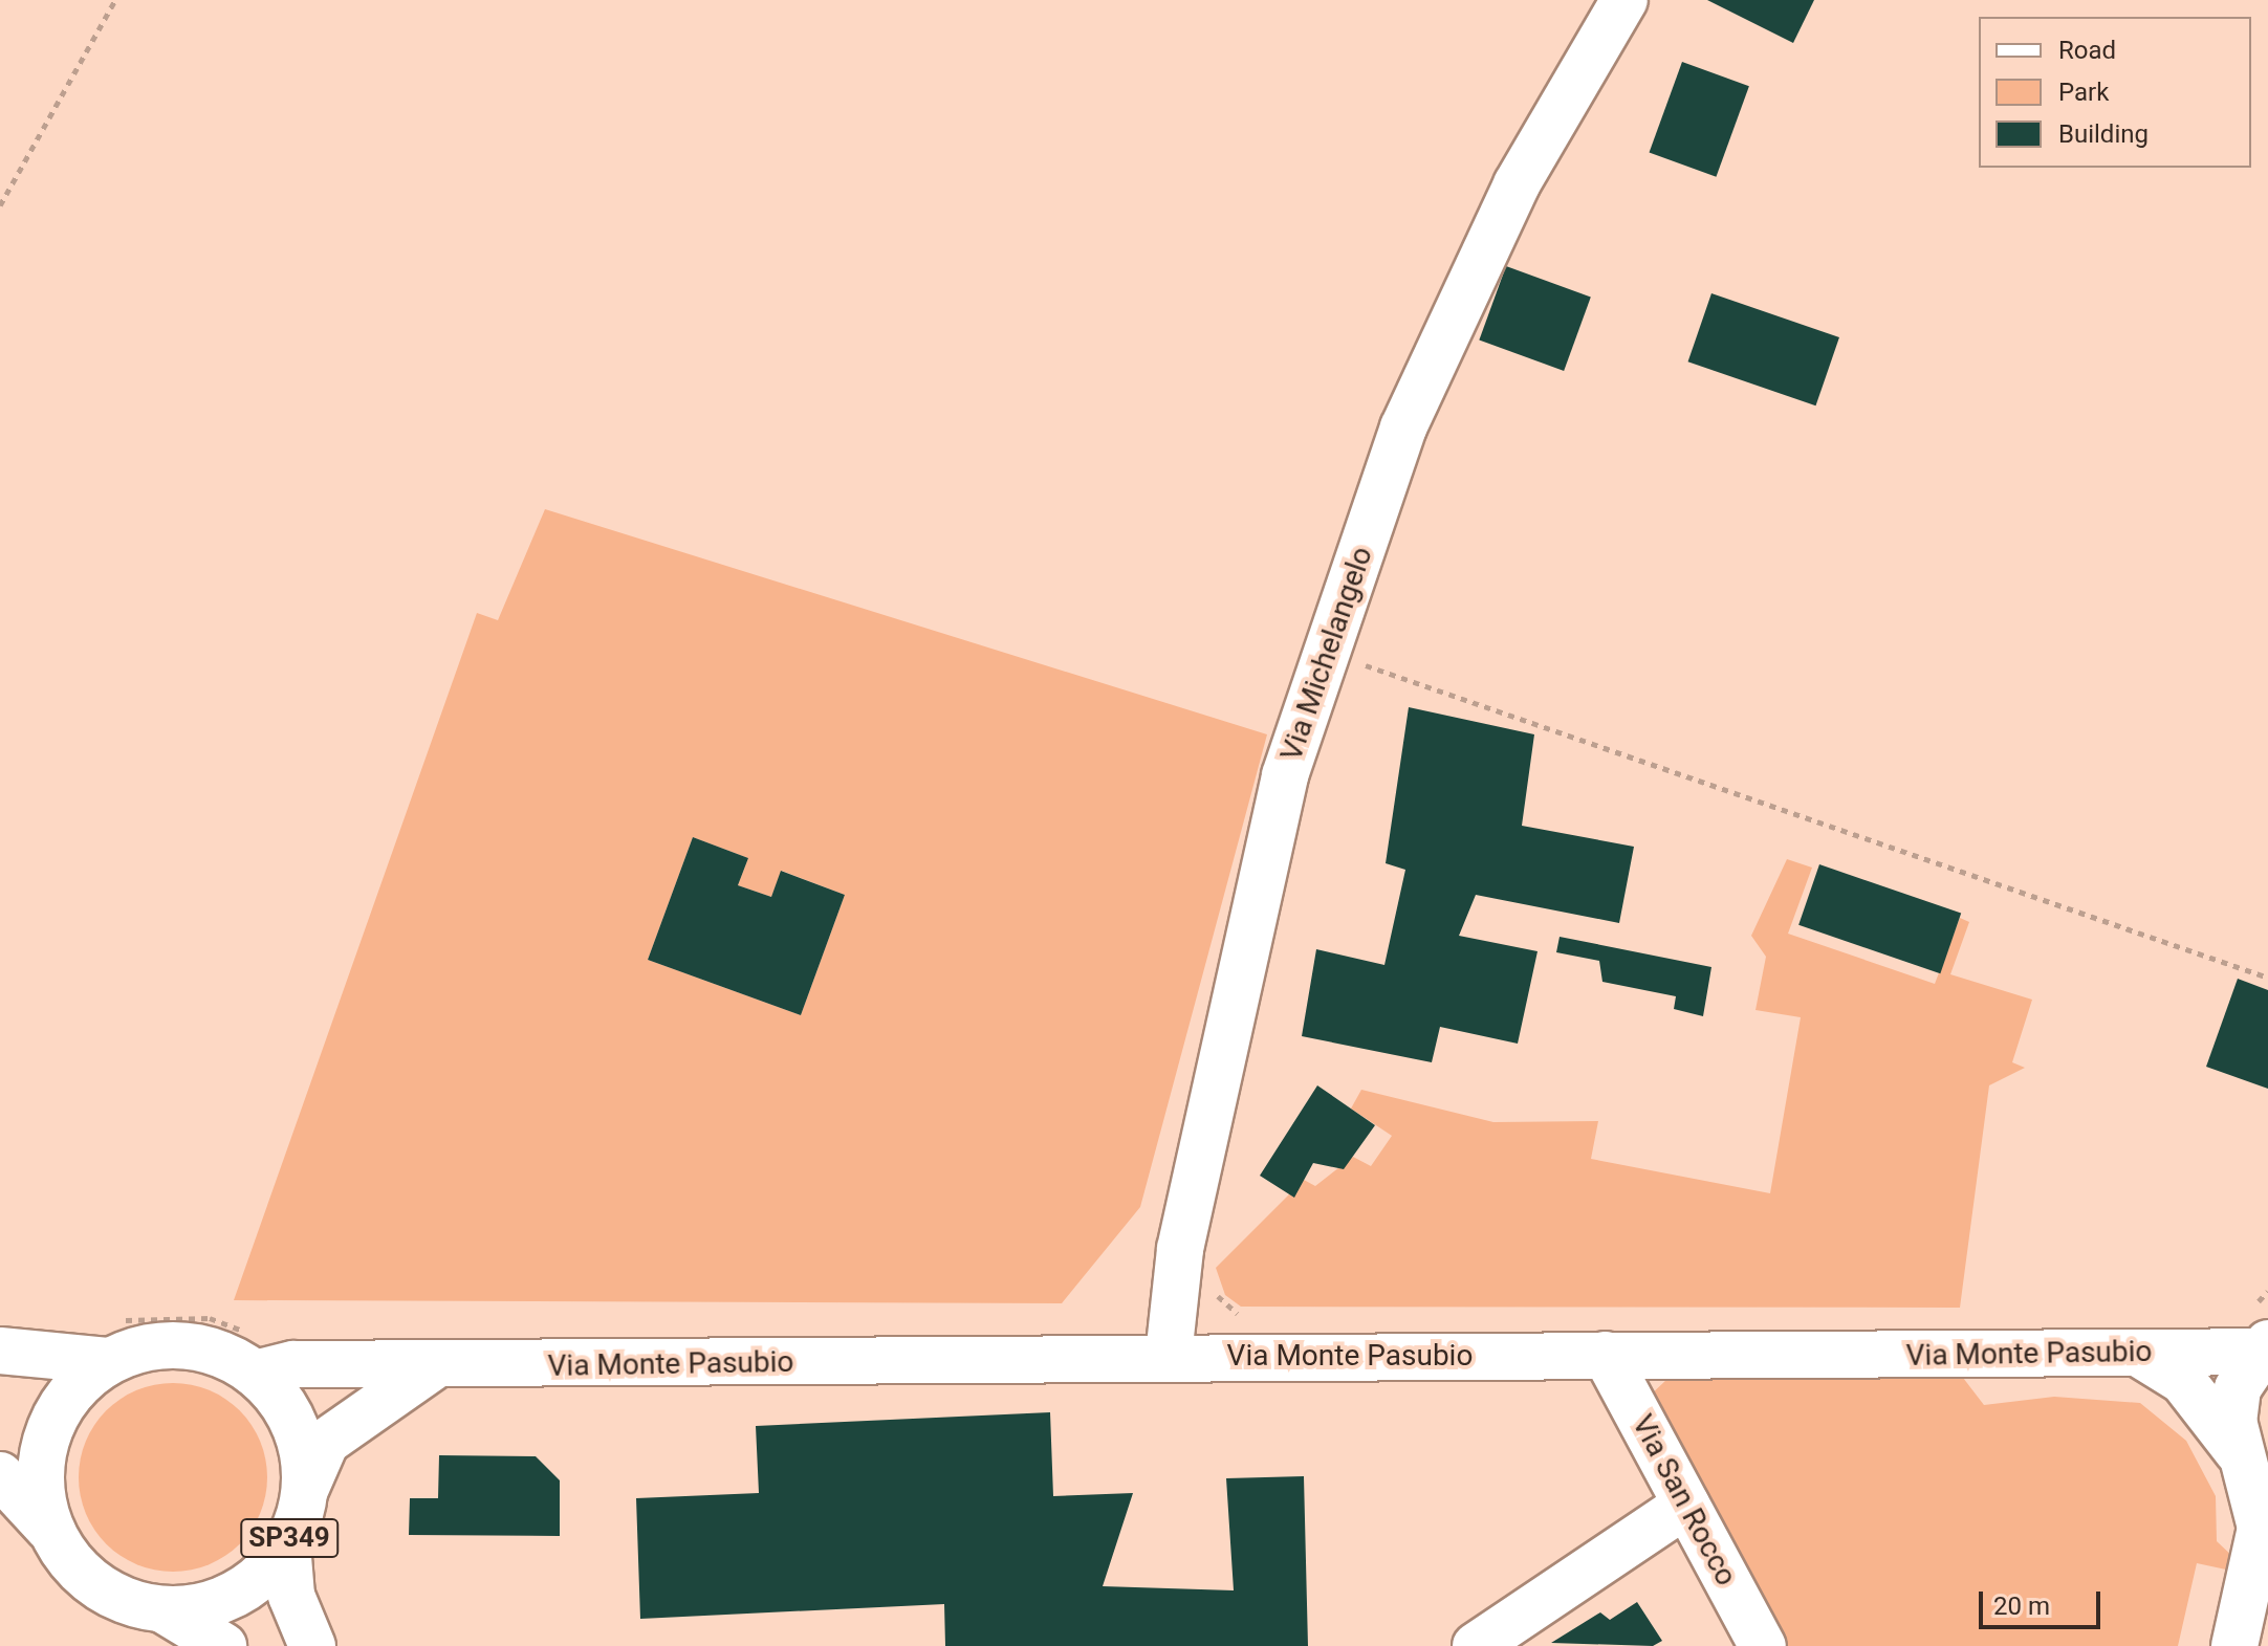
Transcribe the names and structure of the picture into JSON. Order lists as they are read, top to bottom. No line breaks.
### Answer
{"streets":{"main road":["Via Michelangelo","Via Monte Pasubio","Via San Rocco","SP349"]},"crossings":[["Via Michelangelo","Via Monte Pasubio"],["Via Monte Pasubio","Via San Rocco"],["Via Monte Pasubio","SP349"]],"legend":["Road","Park","Building"],"scale_bar":"20 m"}
